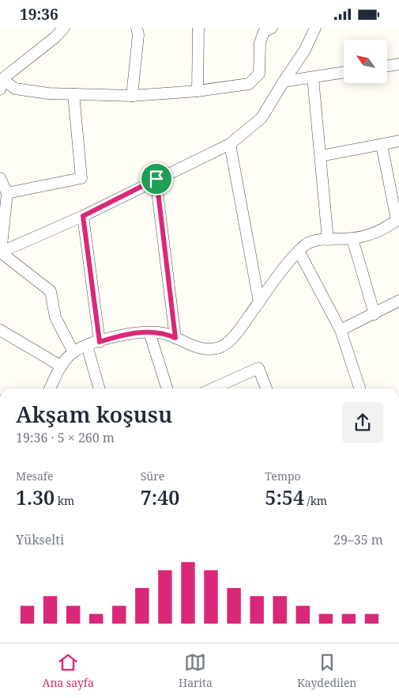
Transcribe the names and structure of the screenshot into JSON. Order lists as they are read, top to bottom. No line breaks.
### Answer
{"north":"top left","page":{"status":"19:36","heading":["Akşam koşusu","19:36 · 5 × 260 m"],"stats":[["Mesafe","1.30 km"],["Süre","7:40"],["Tempo","5:54 /km"]],"chart":["Yükselti","29–35 m"],"tabs":["Ana sayfa","Harita","Kaydedilen"]}}
